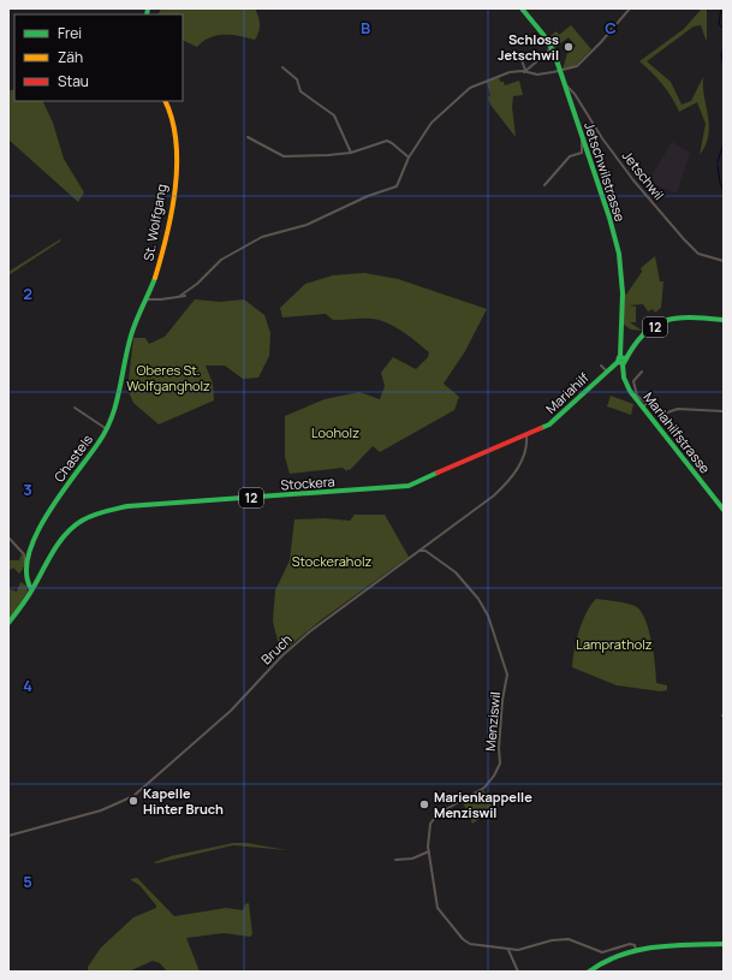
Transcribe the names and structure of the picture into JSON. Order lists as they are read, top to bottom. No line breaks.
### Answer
{"streets":{"main road":["Jetschwilstrasse","St. Wolfgang","12","Mariahilf","Mariahilfstrasse","Chastels","Stockera"],"street":["Jetschwil","Bruch","Menziswil"]},"crossings":[["Jetschwilstrasse","Jetschwil"],["Jetschwilstrasse","Mariahilf"],["Jetschwilstrasse","Mariahilfstrasse"],["St. Wolfgang","Chastels"],["12","Stockera"],["Mariahilf","Mariahilfstrasse"],["Mariahilf","Stockera"],["Mariahilf","Bruch"],["Stockera","Bruch"]],"parks":["Oberes St. Wolfgangholz","Looholz","Stockeraholz","Lampratholz"],"places":["Schloss Jetschwil","Kapelle Hinter Bruch","Marienkappelle Menziswil"],"legend":["Frei","Zäh","Stau"],"grid":{"columns":["B","C"],"rows":["2","3","4","5"]}}
